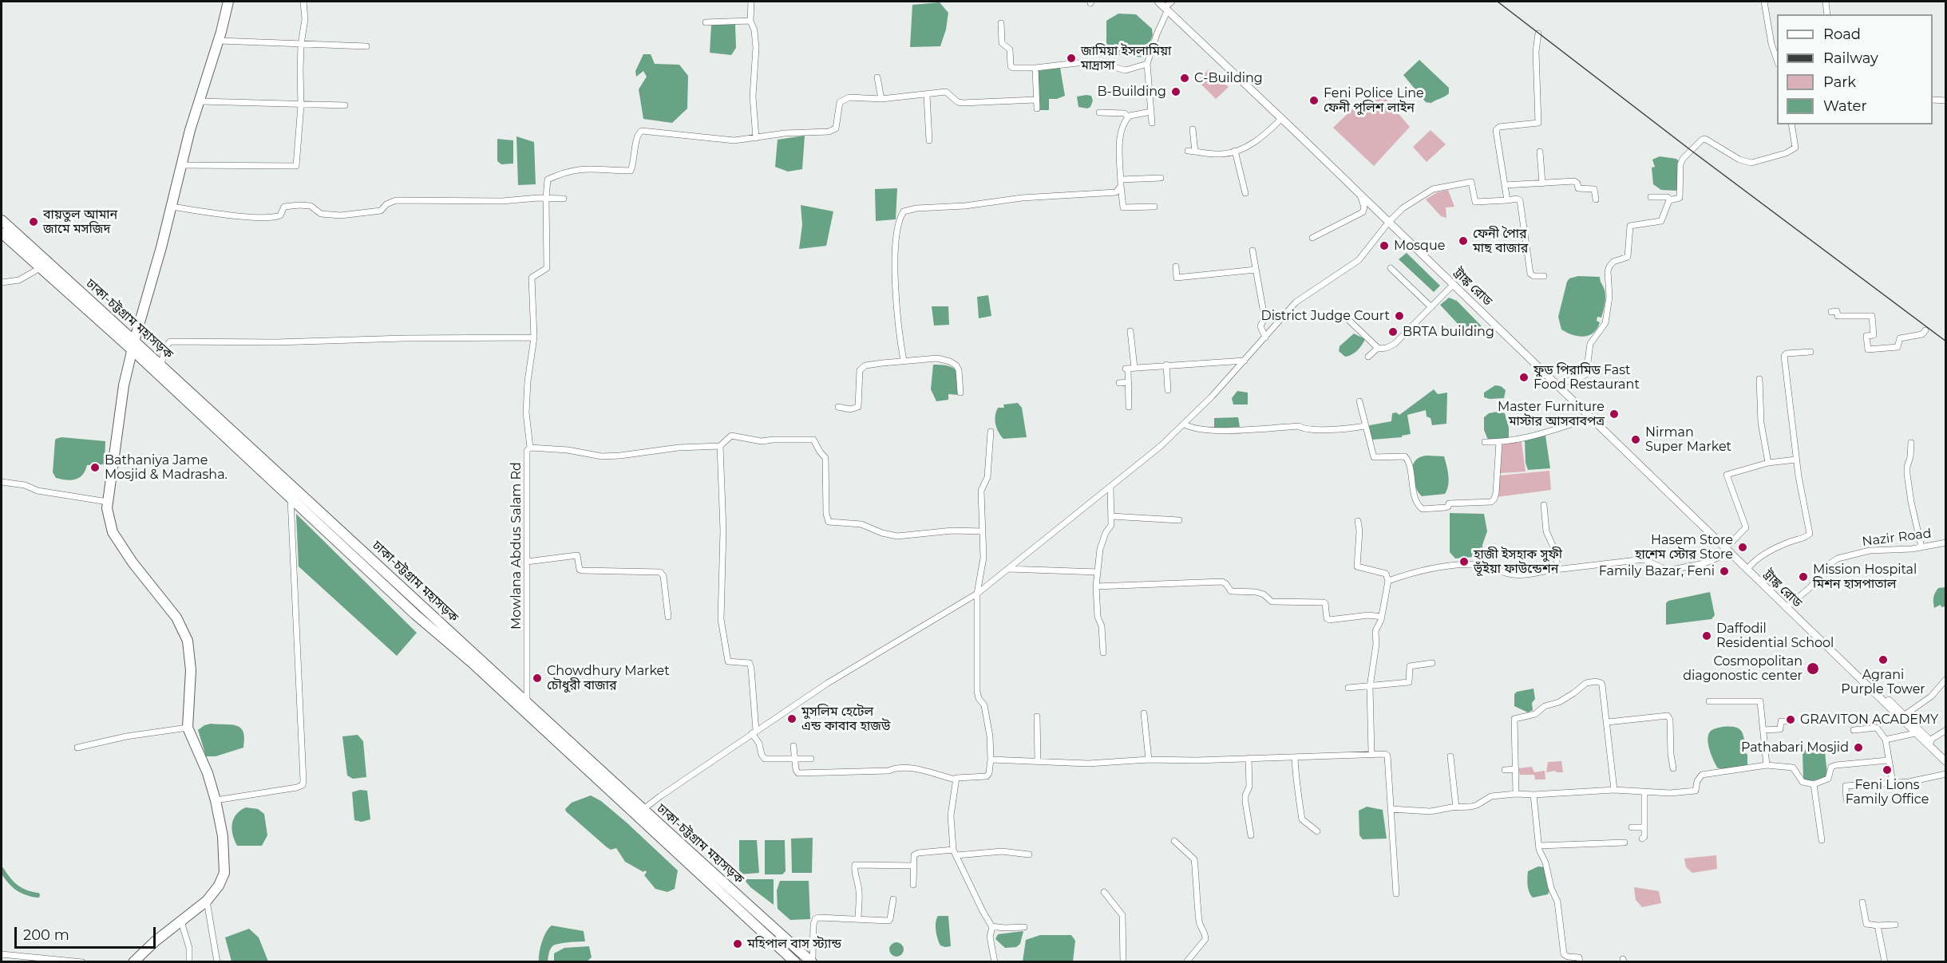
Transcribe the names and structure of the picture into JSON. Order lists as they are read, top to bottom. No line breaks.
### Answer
{"streets":{"highway":["ঢাকা-চট্টগ্রাম মহাসড়ক"],"main road":["ট্রাঙ্ক রোড"],"street":["Nazir Road","Mowlana Abdus Salam Rd"]},"crossings":[["ট্রাঙ্ক রোড","Nazir Road"],["ঢাকা-চট্টগ্রাম মহাসড়ক","Mowlana Abdus Salam Rd"]],"places":["জামিয়া ইসলামিয়া মাদ্রাসা","C-Building","B-Building","Feni Police Line ফেনী পুলিশ লাইন","বায়তুল আমান জামে মসজিদ","ফেনী পৈার মাছ বাজার","Mosque","District Judge Court","BRTA building","ফুড পিরামিড Fast Food Restaurant","Master Furniture মাস্টার আসবাবপত্র","Nirman Super Market","Bathaniya Jame Mosjid & Madrasha.","Hasem Store হাশেম স্টোর Store","হাজী ইসহাক সুফী ভূঁইয়া ফাউন্ডেশন","Family Bazar, Feni","Mission Hospital মিশন হাসপাতাল","Daffodil Residential School","Agrani Purple Tower","Cosmopolitan diagonostic center","Chowdhury Market চৌধুরী বাজার","মুসলিম হেটেল এন্ড কাবাব হাজউ","GRAVITON ACADEMY","Pathabari Mosjid","Feni Lions Family Office","মহিপাল বাস স্ট্যান্ড"],"legend":["Road","Railway","Park","Water"],"scale_bar":"200 m"}
